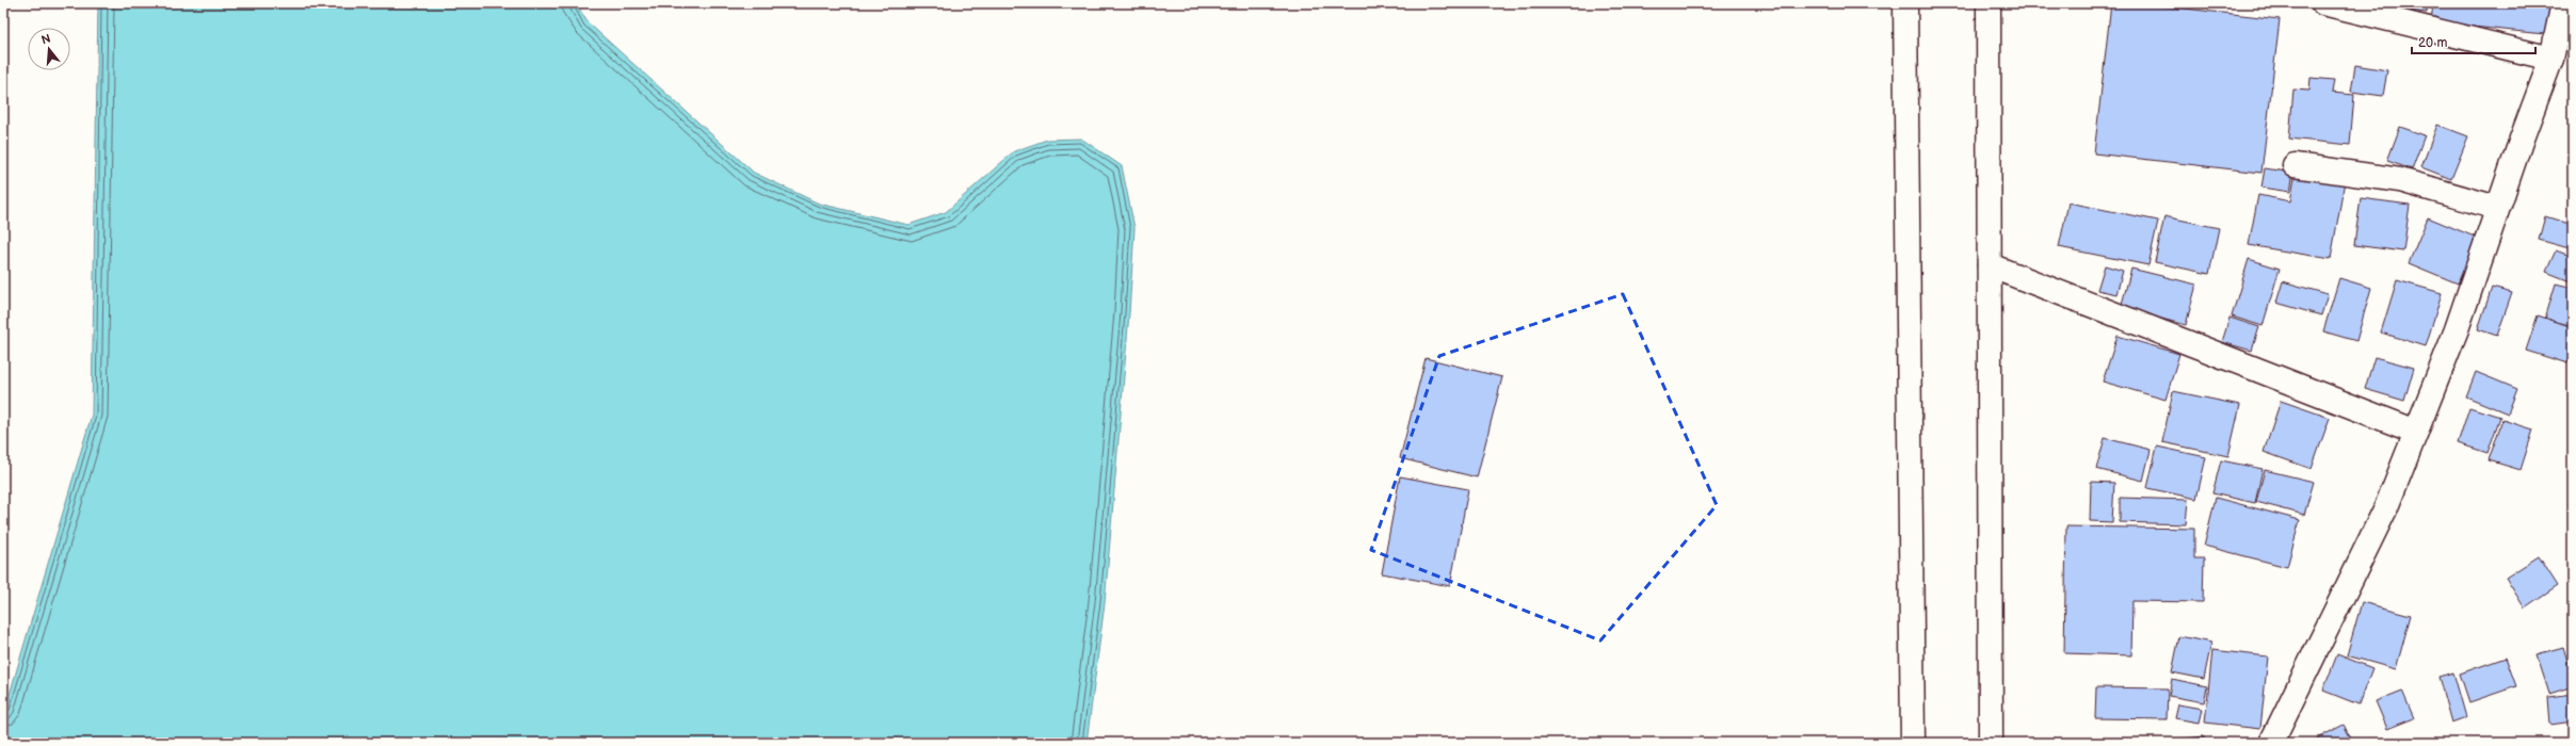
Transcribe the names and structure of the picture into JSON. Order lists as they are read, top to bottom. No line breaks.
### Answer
{"scale_bar":"20 m","north":"top"}
